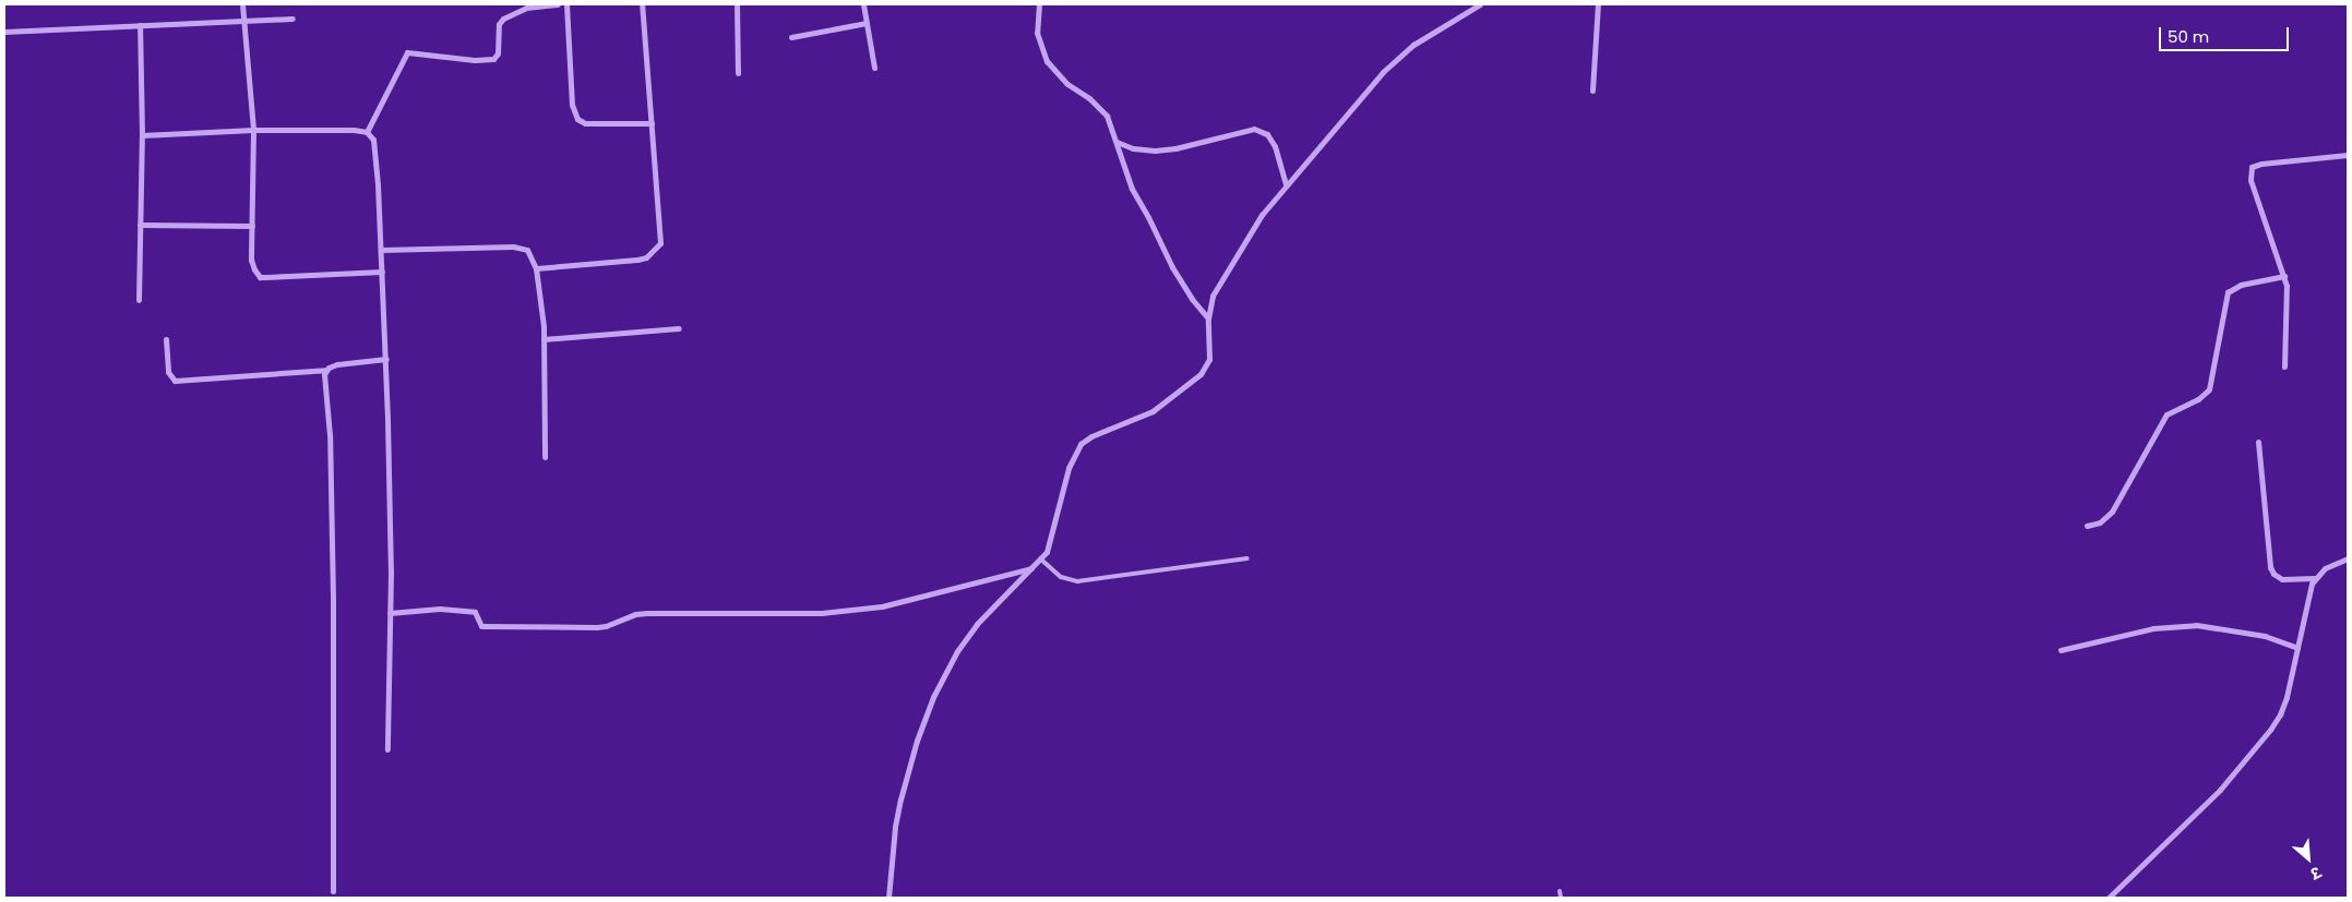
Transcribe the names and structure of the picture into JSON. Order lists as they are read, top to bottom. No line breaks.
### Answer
{"scale_bar":"50 m","north":"bottom right"}
